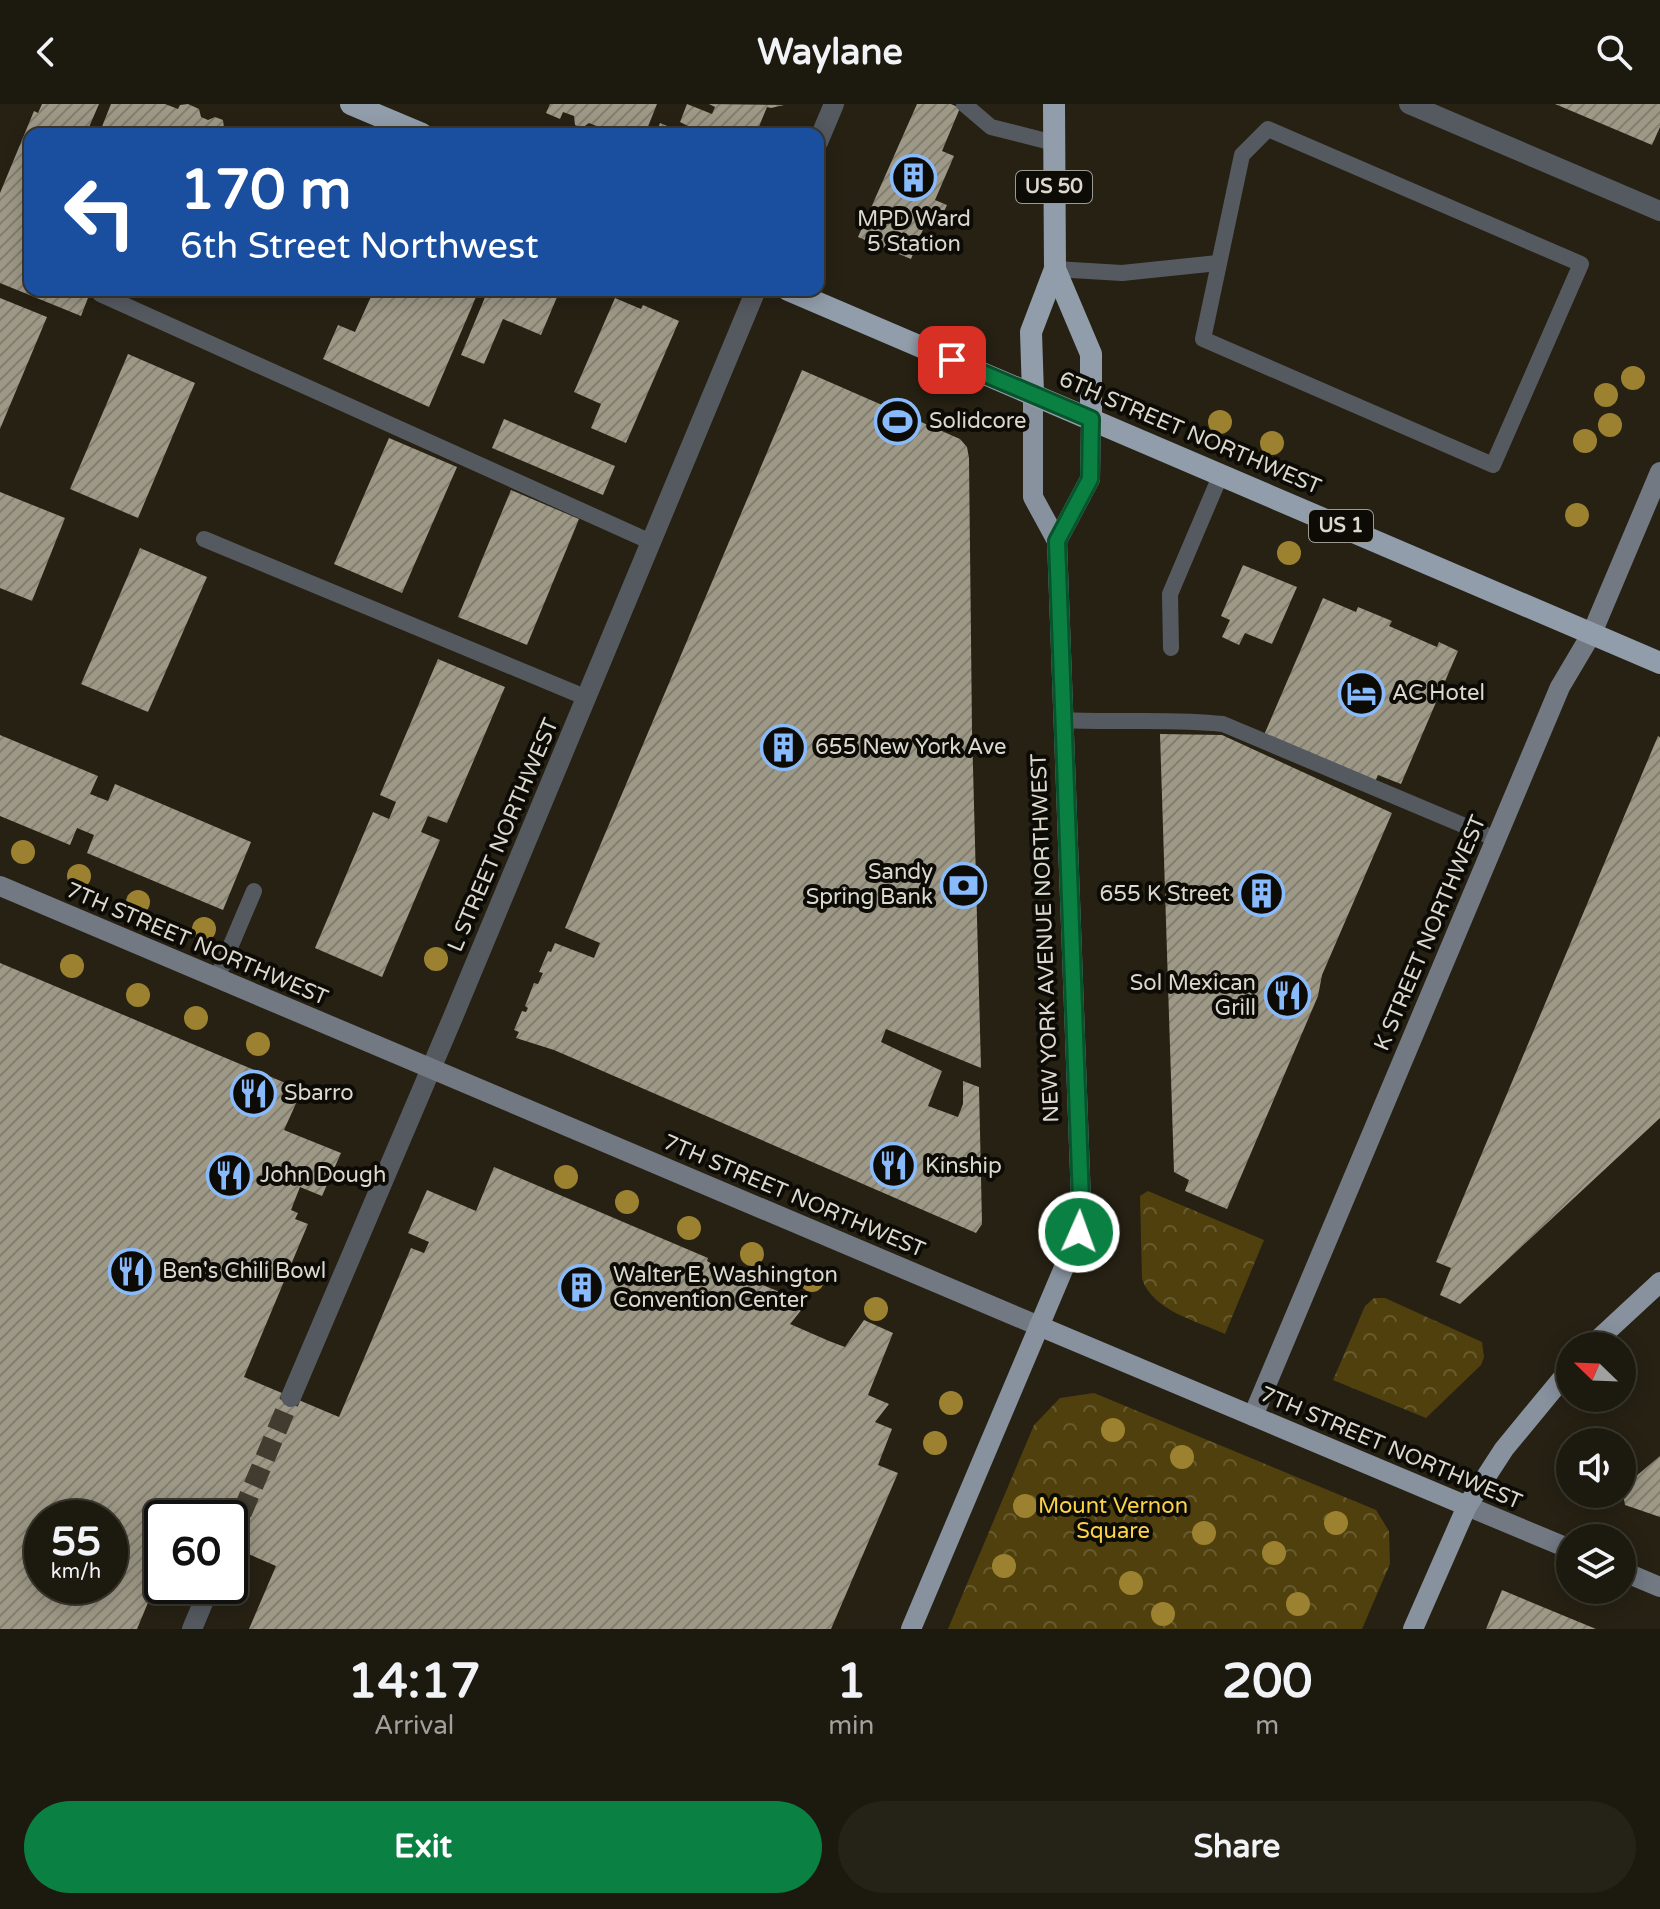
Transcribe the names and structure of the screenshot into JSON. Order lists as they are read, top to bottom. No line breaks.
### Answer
{"streets":{"highway":["US 50","6TH STREET NORTHWEST","US 1","NEW YORK AVENUE NORTHWEST"],"main road":["K STREET NORTHWEST","7TH STREET NORTHWEST"],"street":["L STREET NORTHWEST"]},"crossings":[["6TH STREET NORTHWEST","K STREET NORTHWEST"],["6TH STREET NORTHWEST","NEW YORK AVENUE NORTHWEST"],["L STREET NORTHWEST","7TH STREET NORTHWEST"],["K STREET NORTHWEST","7TH STREET NORTHWEST"],["NEW YORK AVENUE NORTHWEST","7TH STREET NORTHWEST"]],"parks":["Mount Vernon Square"],"places":{"building":["MPD Ward 5 Station","655 New York Ave","655 K Street","Walter E. Washington Convention Center"],"sports":["Solidcore"],"hotel":["AC Hotel"],"bank":["Sandy Spring Bank"],"restaurant":["Sol Mexican Grill","Sbarro","Kinship","John Dough","Ben's Chili Bowl"]},"north":"top left","page":{"header":"Waylane","turn":["170 m","6th Street Northwest"],"speed":"55 km/h","limit":"60","eta":["14:17","Arrival","1","min","200","m"],"buttons":["Exit","Share"]}}
